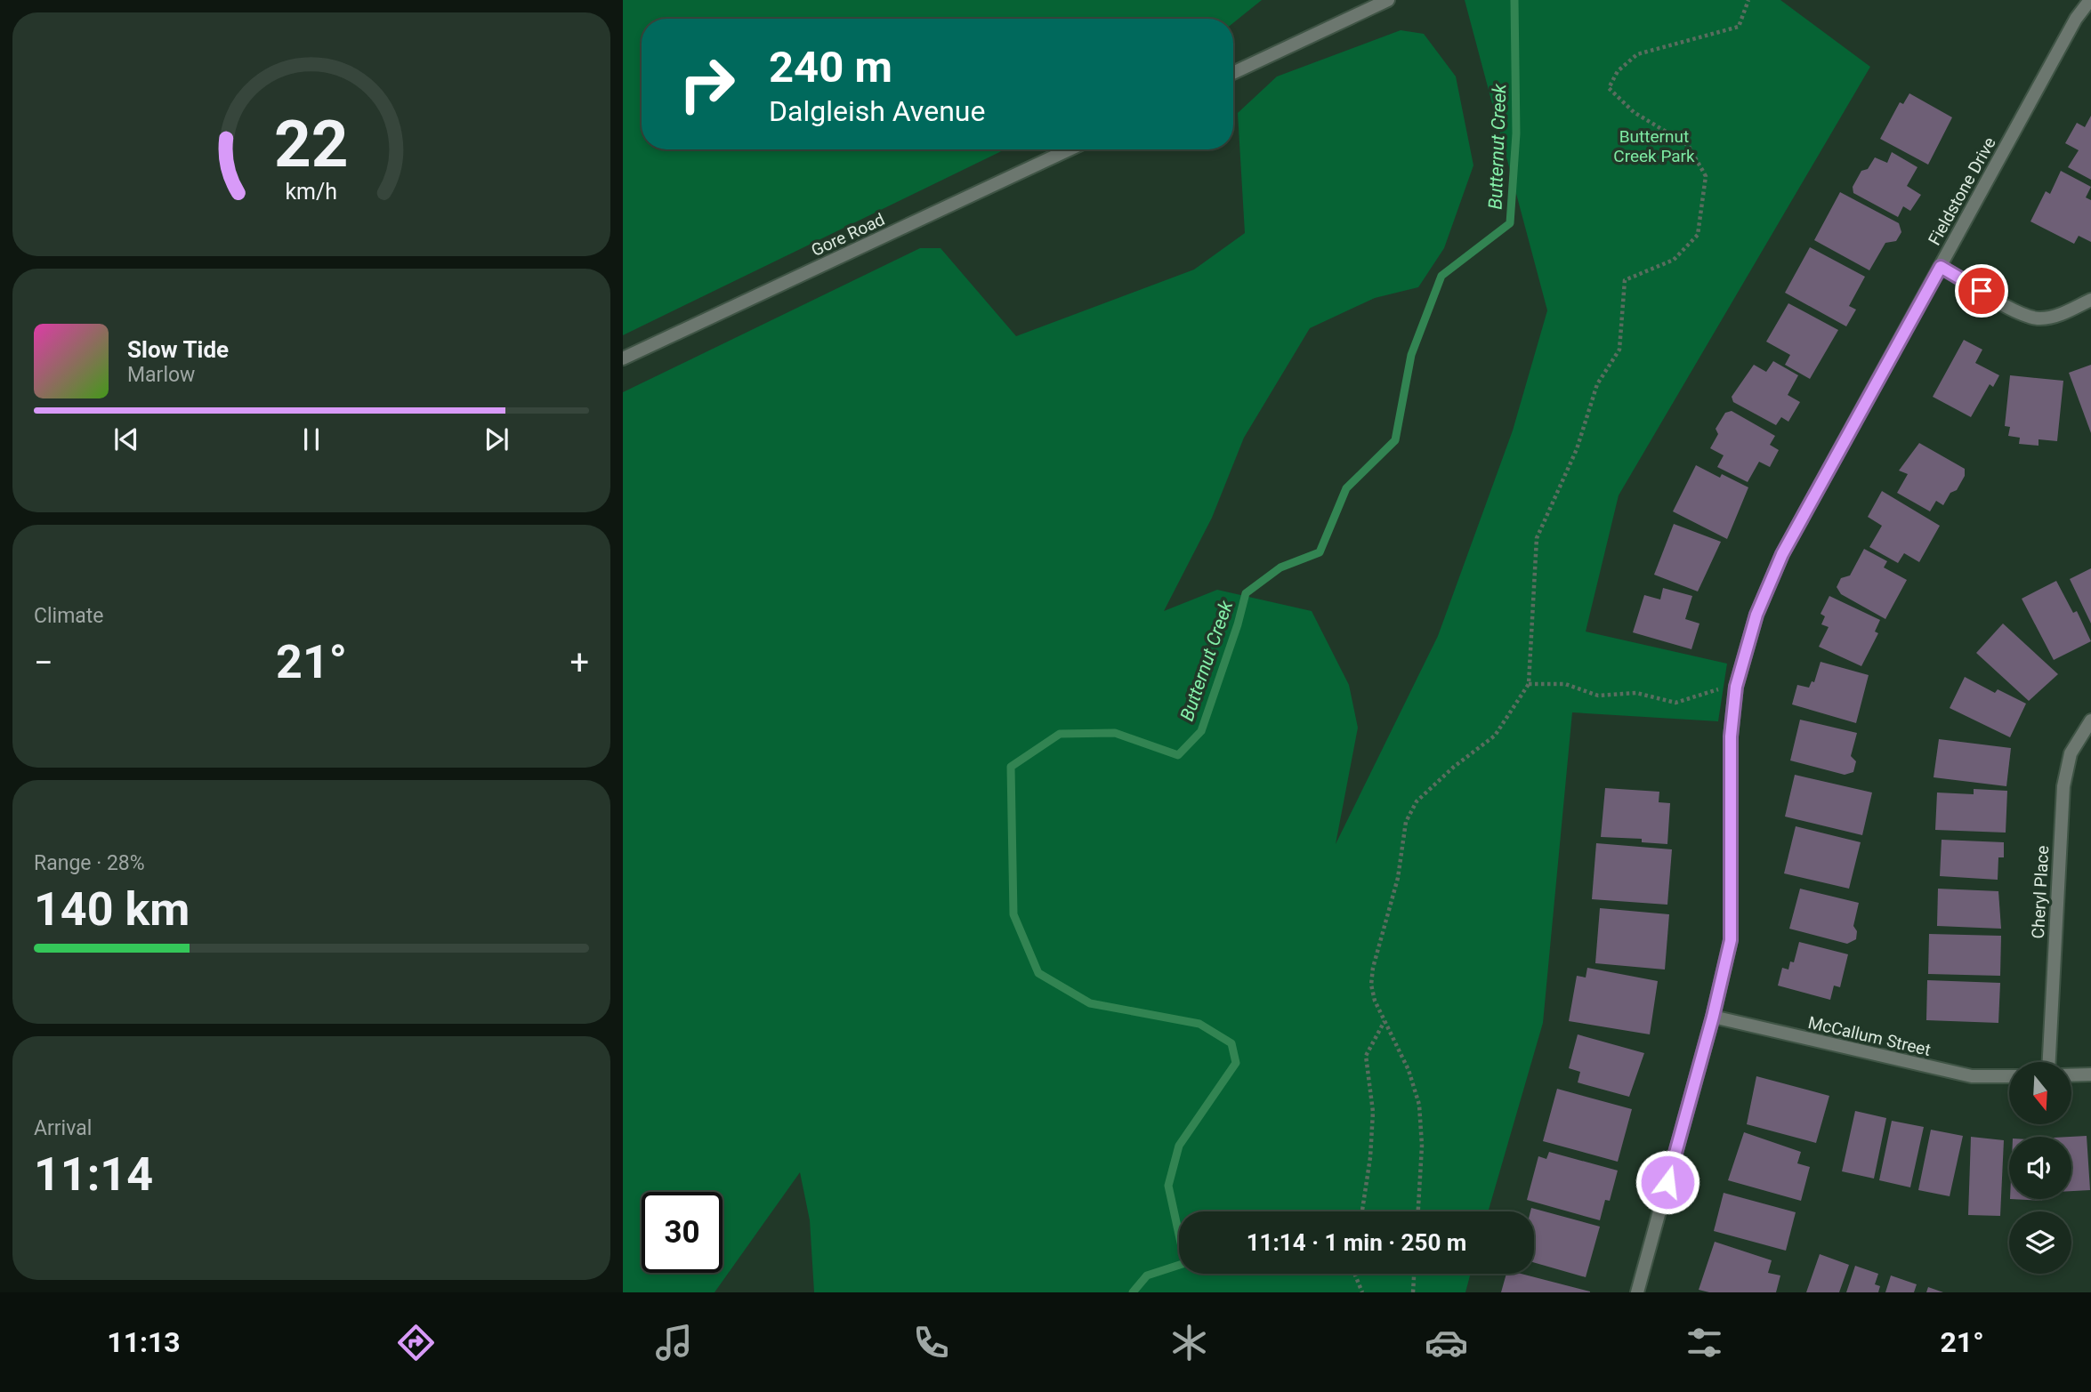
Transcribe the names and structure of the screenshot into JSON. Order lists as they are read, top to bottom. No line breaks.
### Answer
{"streets":{"street":["Fieldstone Drive","Gore Road","Cheryl Place","McCallum Street"]},"crossings":[["Fieldstone Drive","McCallum Street"]],"water":["Butternut Creek"],"parks":["Butternut Creek Park"],"north":"bottom","page":{"turn":["240 m","Dalgleish Avenue"],"song":["Slow Tide","Marlow"],"tile":["Climate",["Range · 28%","140 km"],["Arrival","11:14"]],"heat":["−","21°","+"],"limit":"30","trip":"11:14 · 1 min · 250 m","tabs":["11:13","21°"],"gauge":["22","km/h"]}}
